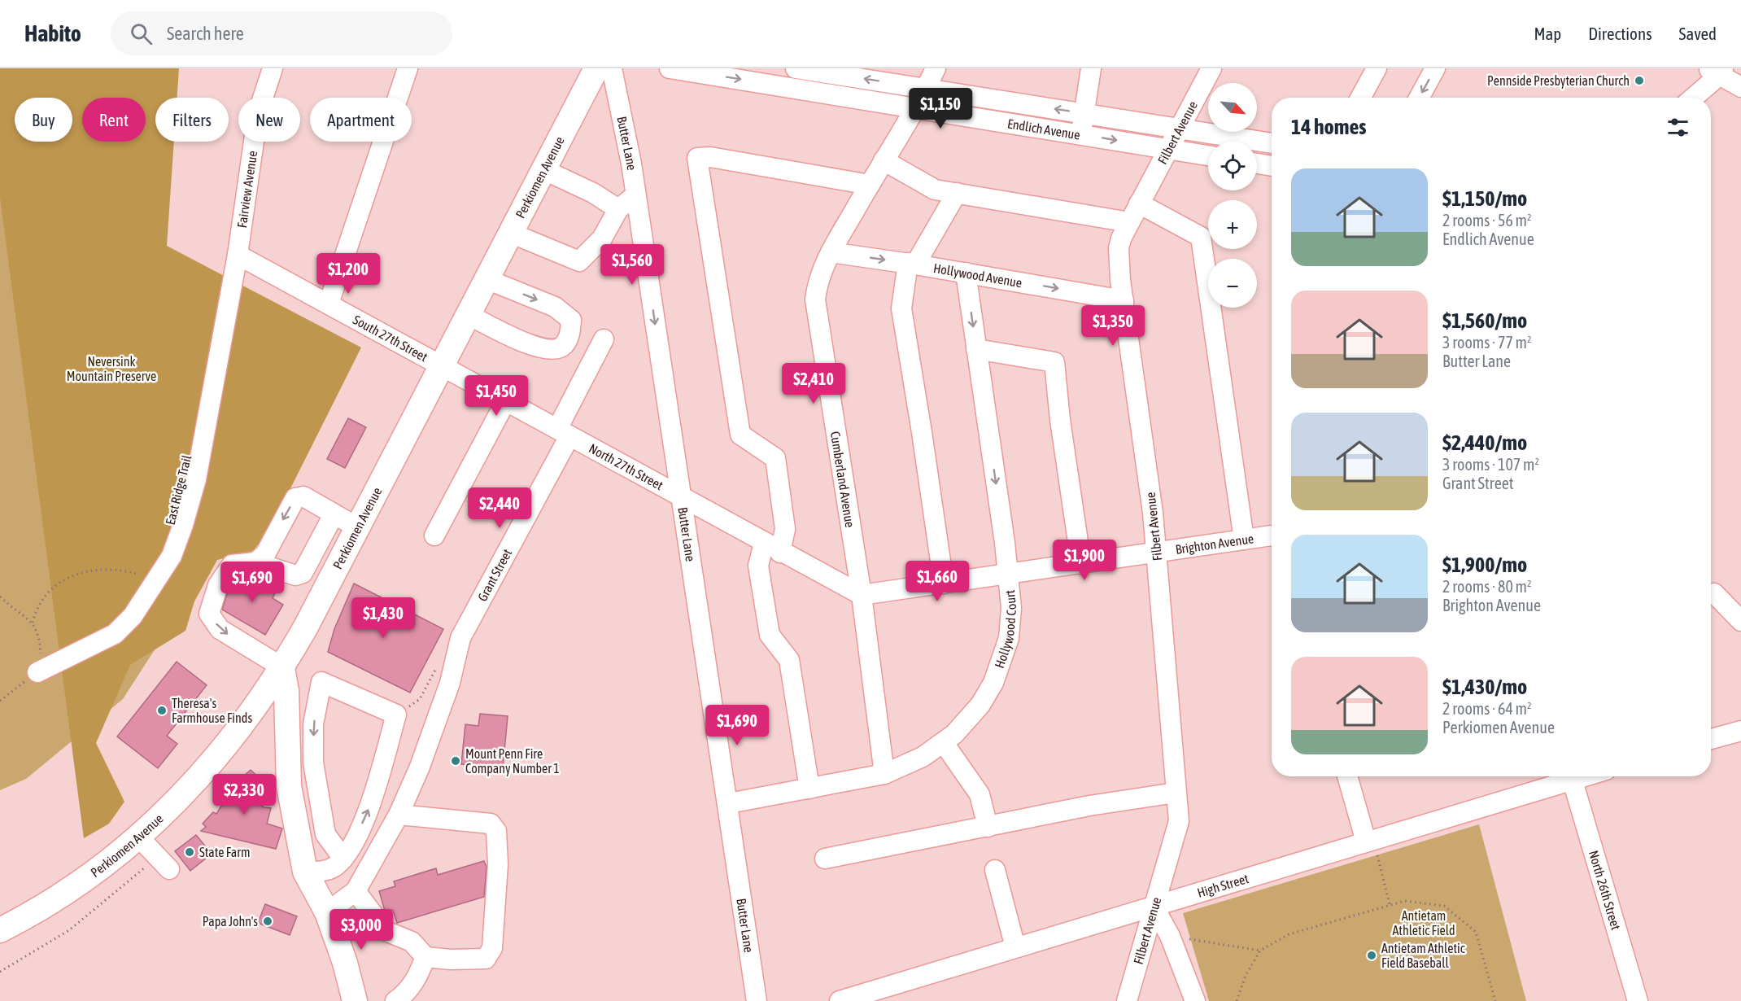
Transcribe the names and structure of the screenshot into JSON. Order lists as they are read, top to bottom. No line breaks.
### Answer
{"streets":{"main road":["Perkiomen Avenue"],"street":["Endlich Avenue","Filbert Avenue","Butter Lane","Fairview Avenue","Hollywood Avenue","South 27th Street","North 27th Street","Cumberland Avenue","Brighton Avenue","Grant Street","Hollywood Court","High Street","North 26th Street"]},"crossings":[["Endlich Avenue","Filbert Avenue"],["Endlich Avenue","Cumberland Avenue"],["Filbert Avenue","Hollywood Avenue"],["Filbert Avenue","Brighton Avenue"],["Filbert Avenue","High Street"],["Butter Lane","North 27th Street"],["Butter Lane","Hollywood Court"],["Perkiomen Avenue","South 27th Street"],["Perkiomen Avenue","North 27th Street"],["Fairview Avenue","South 27th Street"],["Hollywood Avenue","Cumberland Avenue"],["Hollywood Avenue","Hollywood Court"],["South 27th Street","North 27th Street"],["North 27th Street","Cumberland Avenue"],["North 27th Street","Brighton Avenue"],["North 27th Street","Grant Street"],["Cumberland Avenue","Brighton Avenue"],["Cumberland Avenue","Hollywood Court"],["Brighton Avenue","Hollywood Court"]],"parks":["Neversink Mountain Preserve","Antietam Athletic Field"],"places":["Pennside Presbyterian Church","Theresa's Farmhouse Finds","Mount Penn Fire Company Number 1","State Farm","Papa John's","Antietam Athletic Field Baseball"],"north":"bottom right","page":{"header":"Habito","search":"Search here","nav":["Map","Directions","Saved"],"map_buttons":["+","−"],"price":["$1,150","$1,560","$1,200","$1,350","$2,410","$1,450","$2,440","$1,900","$1,660","$1,690","$1,430","$1,690","$2,330","$3,000"],"chip":["Buy","Rent","Filters","New","Apartment"],"heading":"14 homes","list":[{"name":"$1,150/mo","note":"2 rooms · 56 m² · Endlich Avenue"},{"name":"$1,560/mo","note":"3 rooms · 77 m² · Butter Lane"},{"name":"$2,440/mo","note":"3 rooms · 107 m² · Grant Street"},{"name":"$1,900/mo","note":"2 rooms · 80 m² · Brighton Avenue"},{"name":"$1,430/mo","note":"2 rooms · 64 m² · Perkiomen Avenue"}]}}
